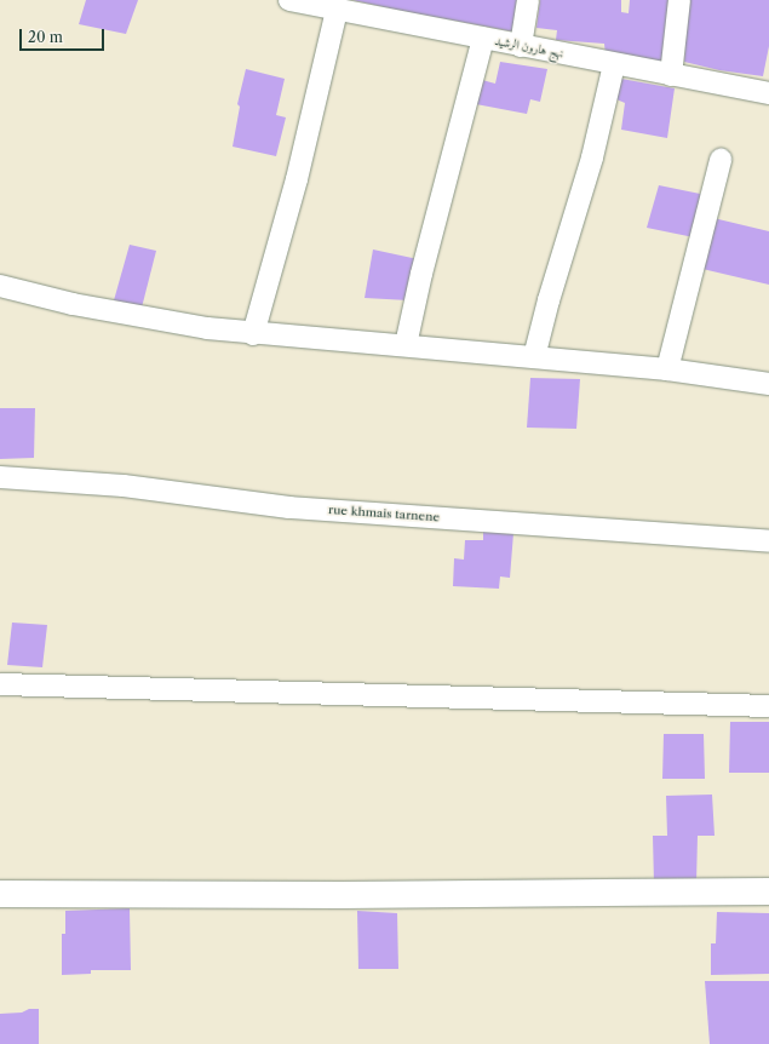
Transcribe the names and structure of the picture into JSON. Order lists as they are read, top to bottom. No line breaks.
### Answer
{"streets":{"street":["نهج هارون الرشيد","rue khmais tarnene"]},"scale_bar":"20 m"}
